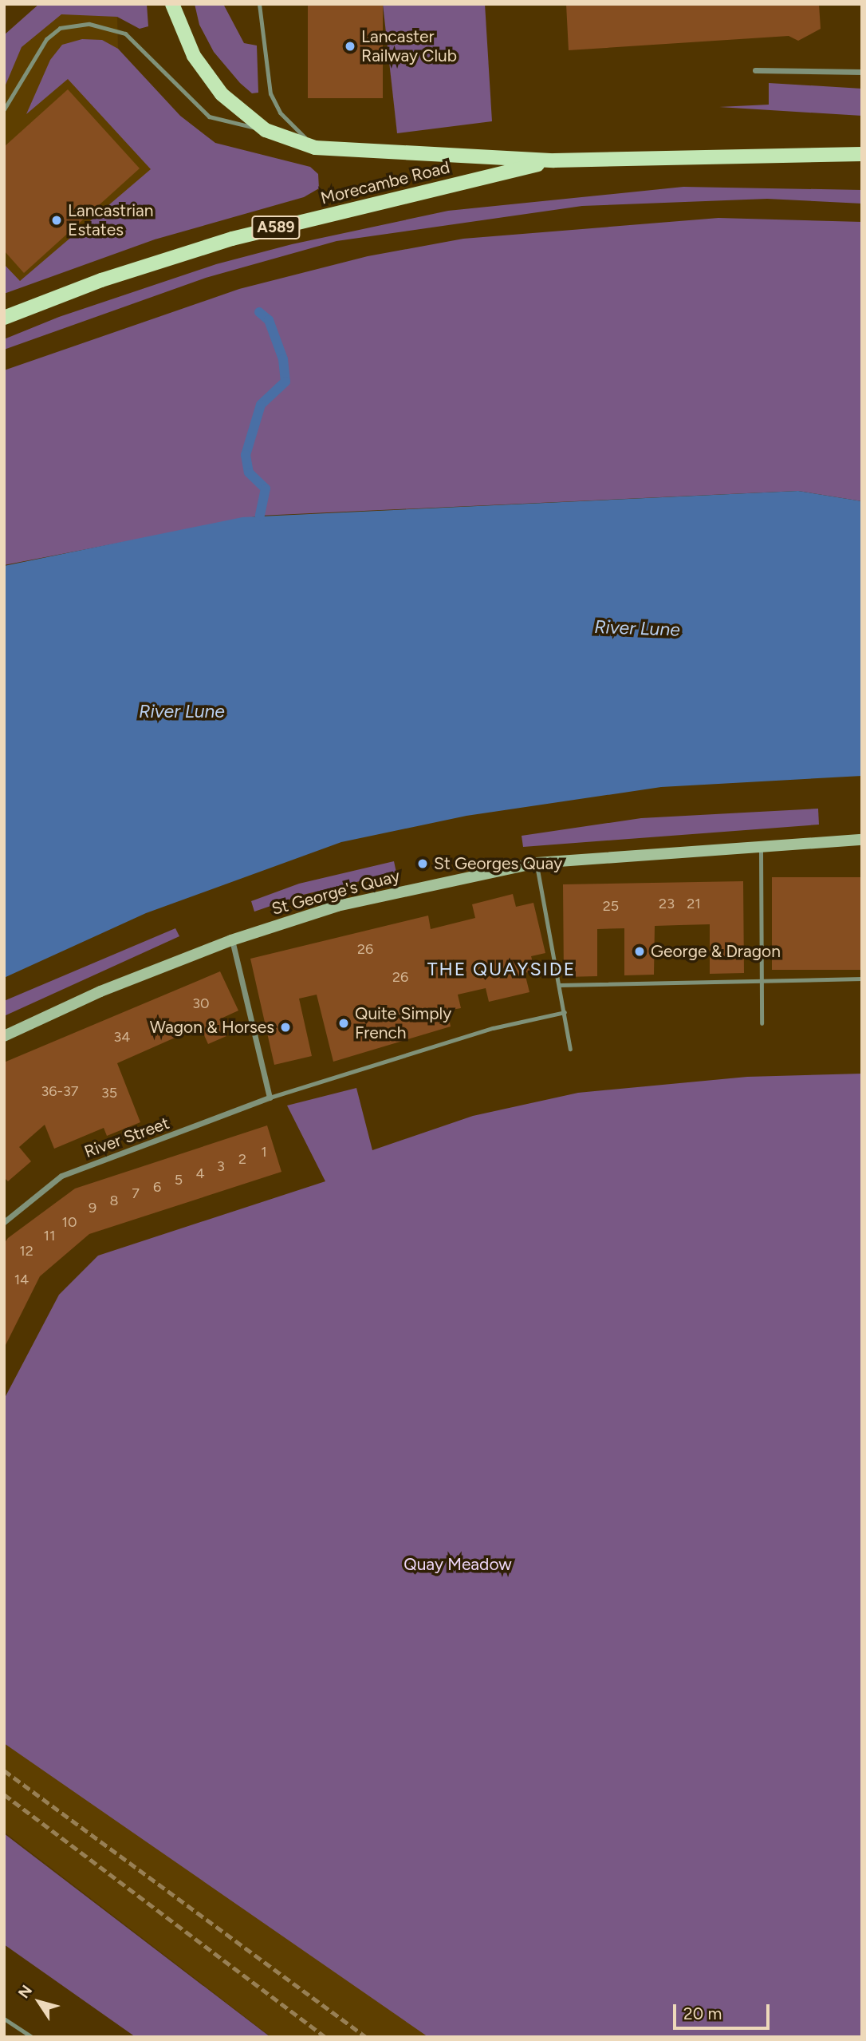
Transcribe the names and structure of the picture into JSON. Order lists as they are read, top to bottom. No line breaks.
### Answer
{"streets":{"main road":["Morecambe Road","A589"],"street":["St George's Quay","River Street"]},"districts":["THE QUAYSIDE"],"water":["River Lune"],"parks":["Quay Meadow"],"places":["Lancaster Railway Club","Lancastrian Estates","St Georges Quay","George & Dragon","Quite Simply French","Wagon & Horses"],"house_numbers":["23","21","25","26","26","30","34","36-37","35","1","2","3","4","5","6","7","8","9","10","11","12","14"],"scale_bar":"20 m","north":"top left"}
